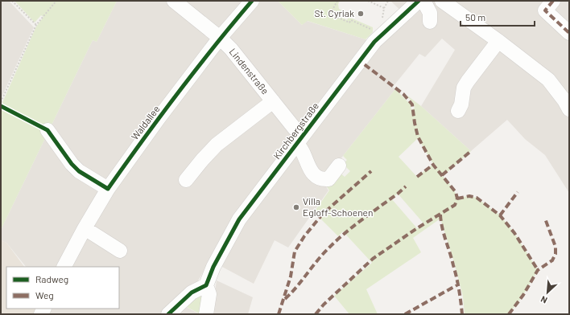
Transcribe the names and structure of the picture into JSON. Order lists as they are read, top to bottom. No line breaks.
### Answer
{"streets":{"street":["Lindenstraße","Waldallee","Kirchbergstraße"]},"crossings":[["Lindenstraße","Waldallee"],["Lindenstraße","Kirchbergstraße"]],"places":["St. Cyriak","Villa Egloff-Schoenen"],"legend":["Radweg","Weg"],"scale_bar":"50 m","north":"bottom left"}
